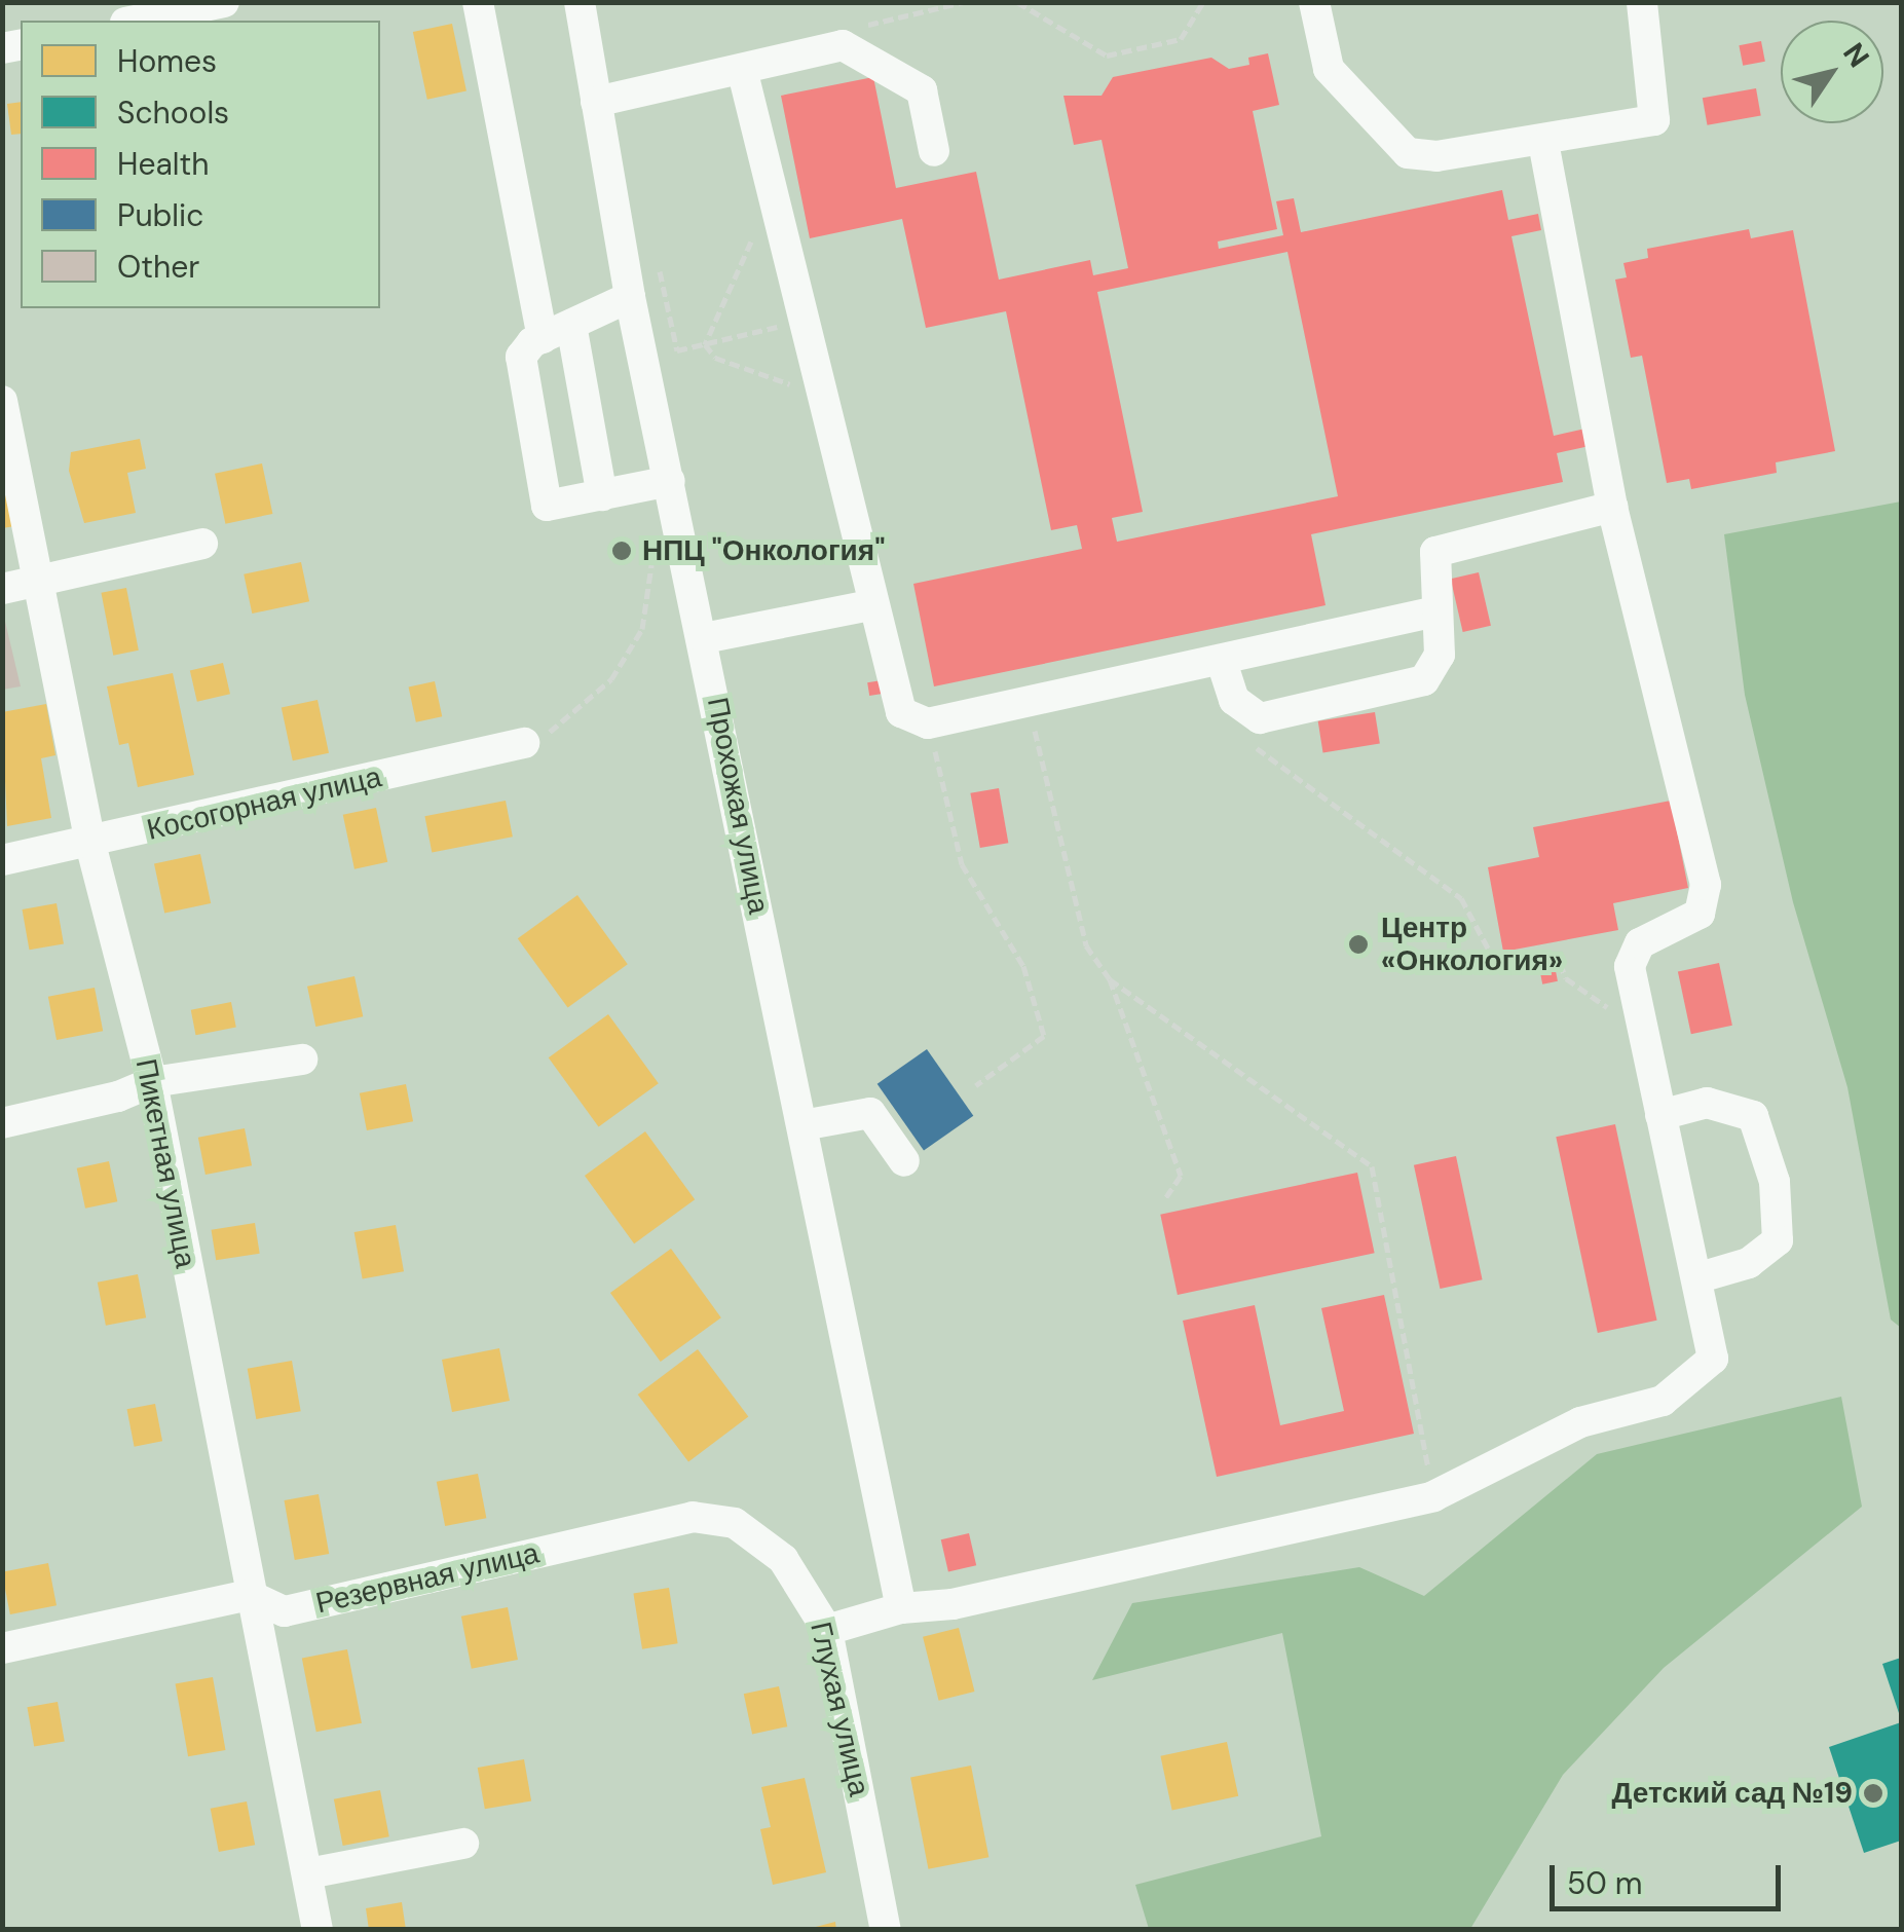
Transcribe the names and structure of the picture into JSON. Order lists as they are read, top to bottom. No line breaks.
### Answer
{"streets":{"street":["Косогорная улица","Прохожая улица","Пикетная улица","Резервная улица","Глухая улица"]},"crossings":[["Косогорная улица","Пикетная улица"],["Пикетная улица","Резервная улица"],["Резервная улица","Глухая улица"]],"places":["НПЦ \"Онкология\"","Центр «Онкология»","Детский сад №19"],"legend":["Homes","Schools","Health","Public","Other"],"scale_bar":"50 m","north":"top right"}
